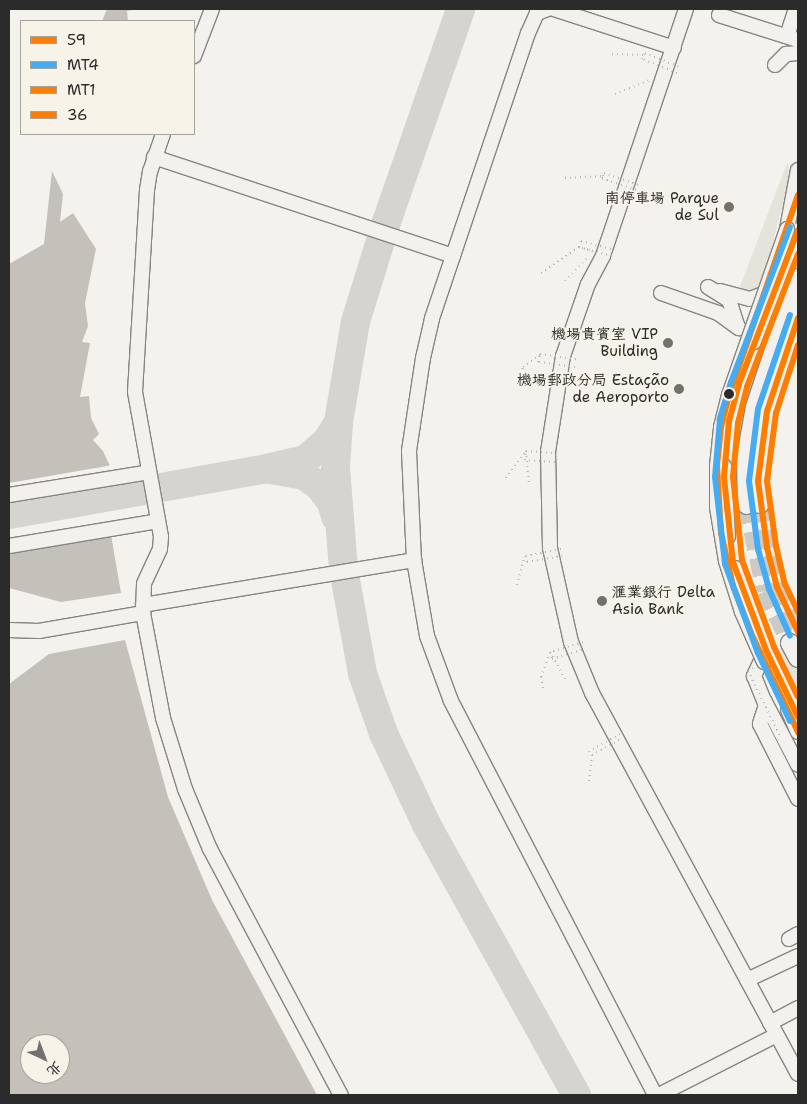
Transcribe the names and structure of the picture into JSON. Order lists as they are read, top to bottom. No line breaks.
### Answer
{"places":["南停車場 Parque de Sul","機場貴賓室 VIP Building","機場郵政分局 Estação de Aeroporto","滙業銀行 Delta Asia Bank"],"lines":["transit line 59","transit line MT4","transit line 36","transit line MT1"],"legend":["59","MT4","MT1","36"],"north":"bottom right"}
